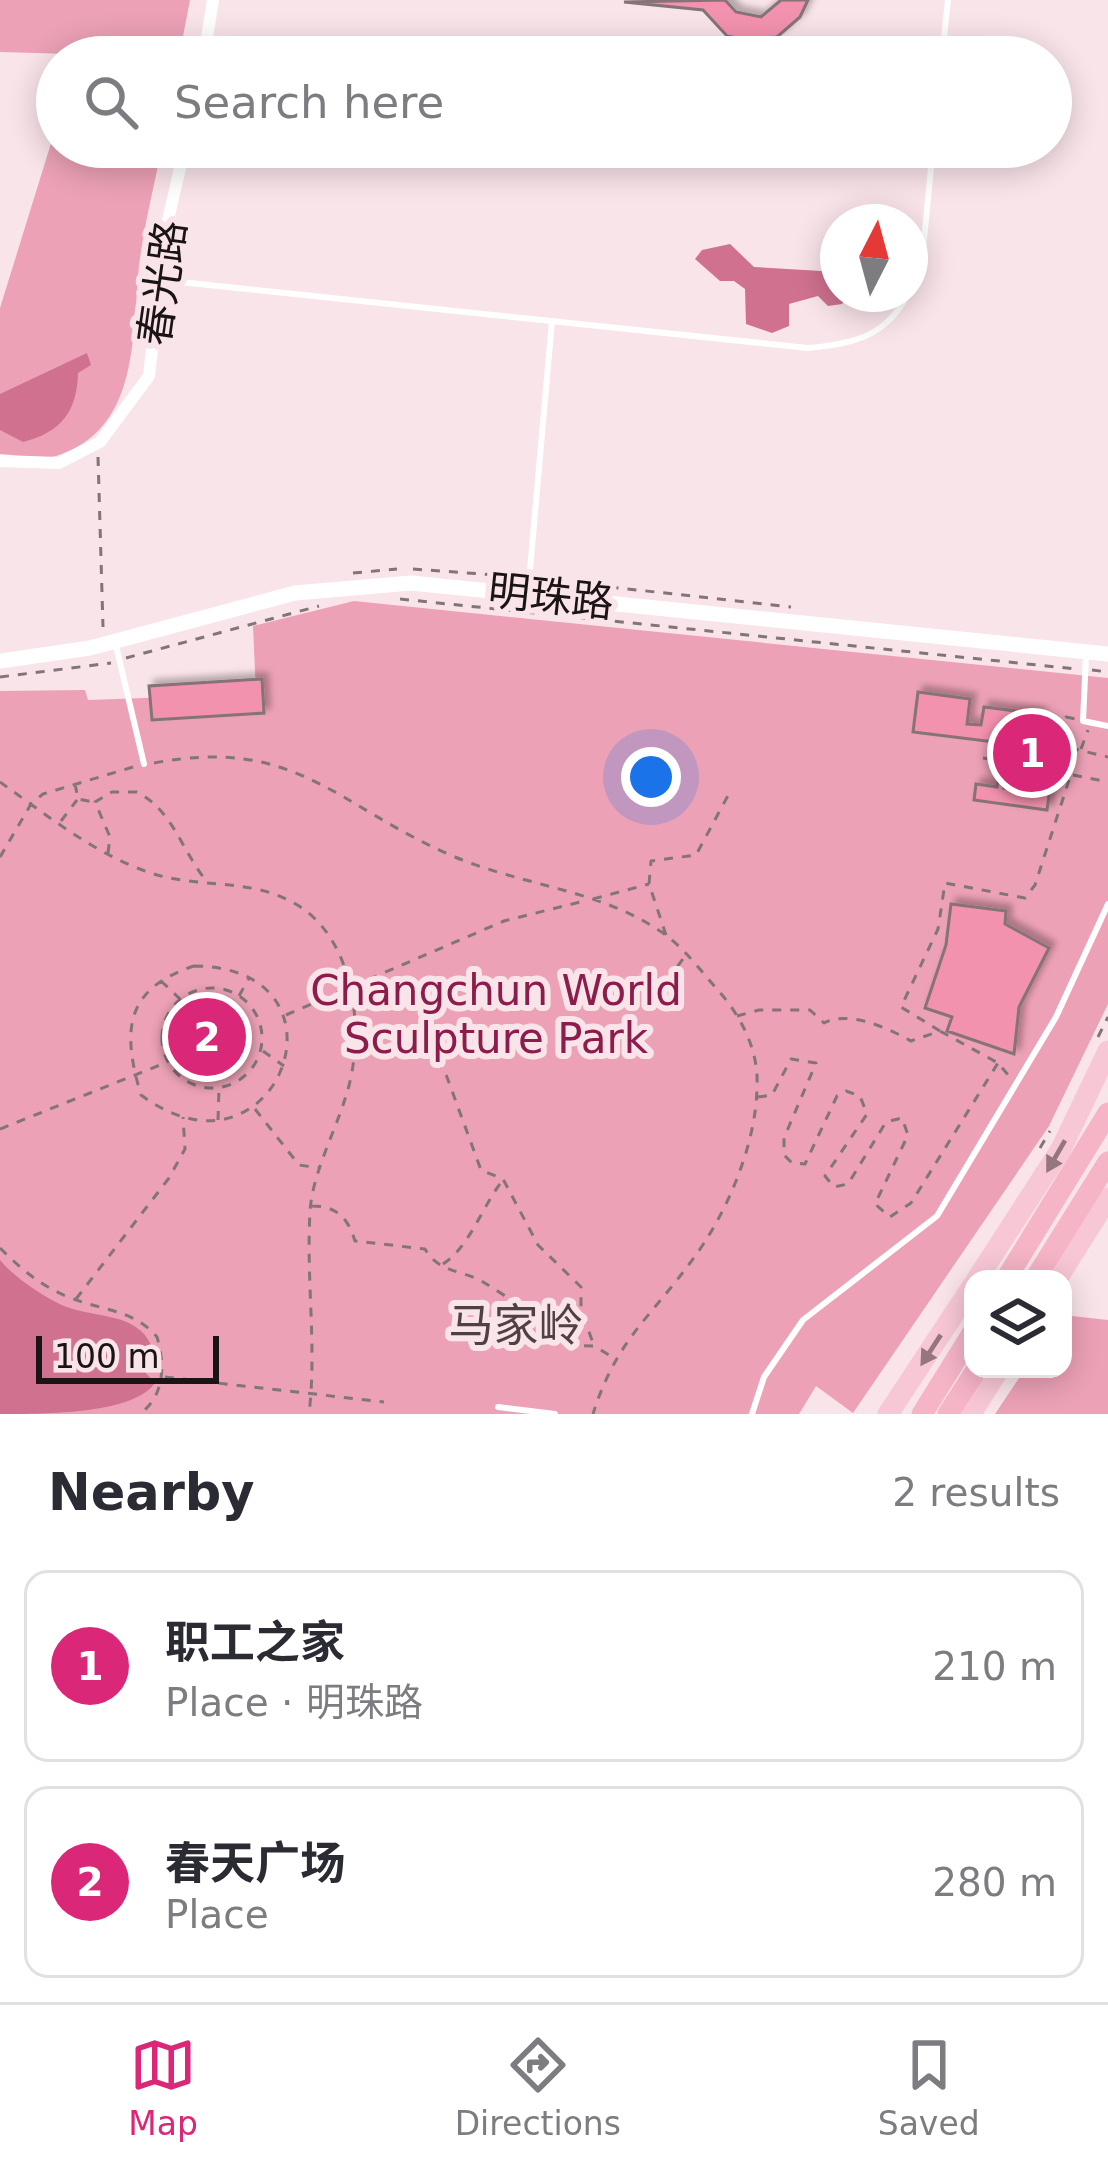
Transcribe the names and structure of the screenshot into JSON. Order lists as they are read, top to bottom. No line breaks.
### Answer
{"streets":{"street":["春光路","明珠路"]},"districts":["马家岭"],"parks":["Changchun World Sculpture Park"],"scale_bar":"100 m","north":"top","page":{"search":"Search here","pins":["1","2"],"scale":"100 m","heading":["Nearby","2 results"],"list":[{"mark":"1","name":"职工之家","note":"Place · 明珠路","value":"210 m"},{"mark":"2","name":"春天广场","note":"Place","value":"280 m"}],"nav":["Map","Directions","Saved"]}}
